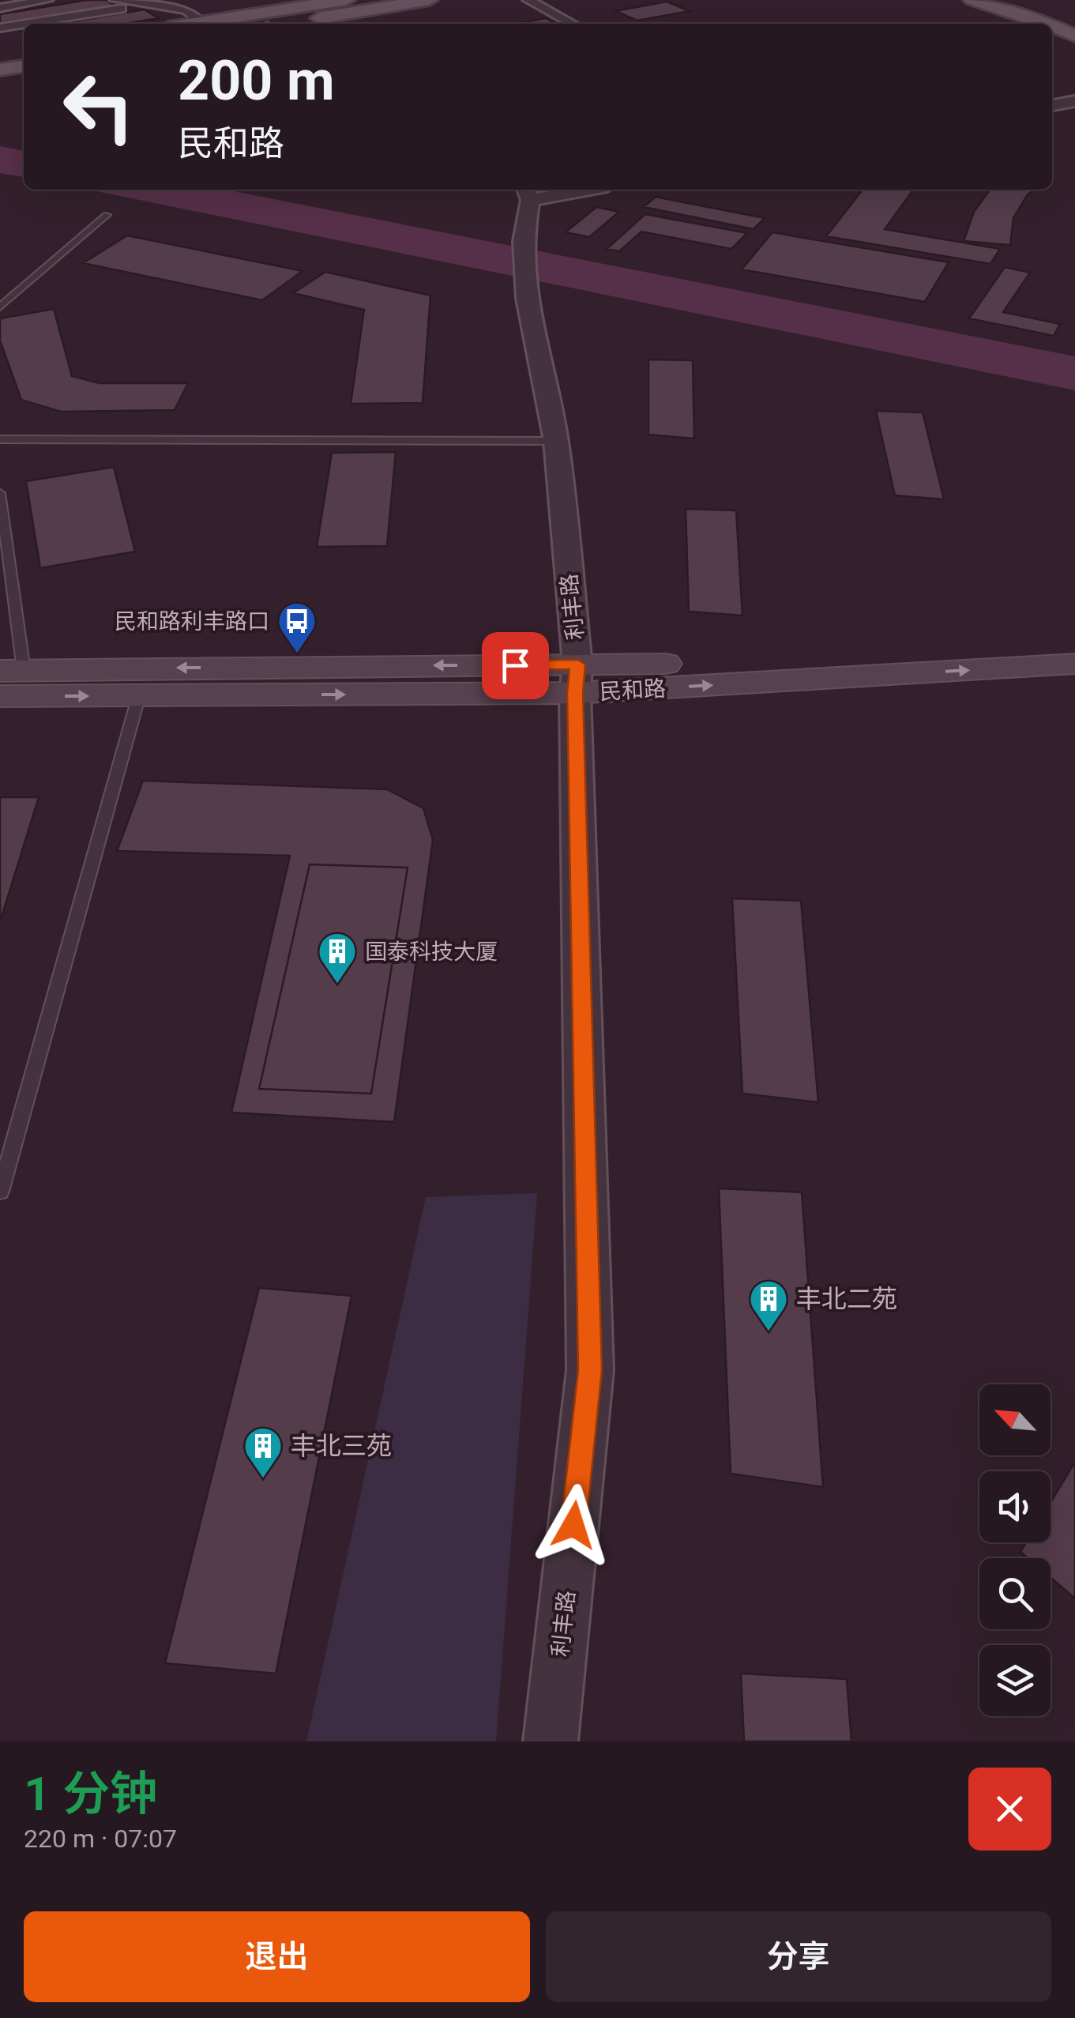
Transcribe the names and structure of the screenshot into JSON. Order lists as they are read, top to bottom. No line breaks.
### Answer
{"streets":{"main road":["民和路"],"street":["利丰路"]},"crossings":[["利丰路","民和路"]],"places":{"bus stop":["民和路利丰路口"],"building":["国泰科技大厦","丰北二苑","丰北三苑"]},"north":"top left","page":{"turn":["200 m","民和路"],"heading":["1 分钟","220 m · 07:07"],"buttons":["退出","分享"]}}
